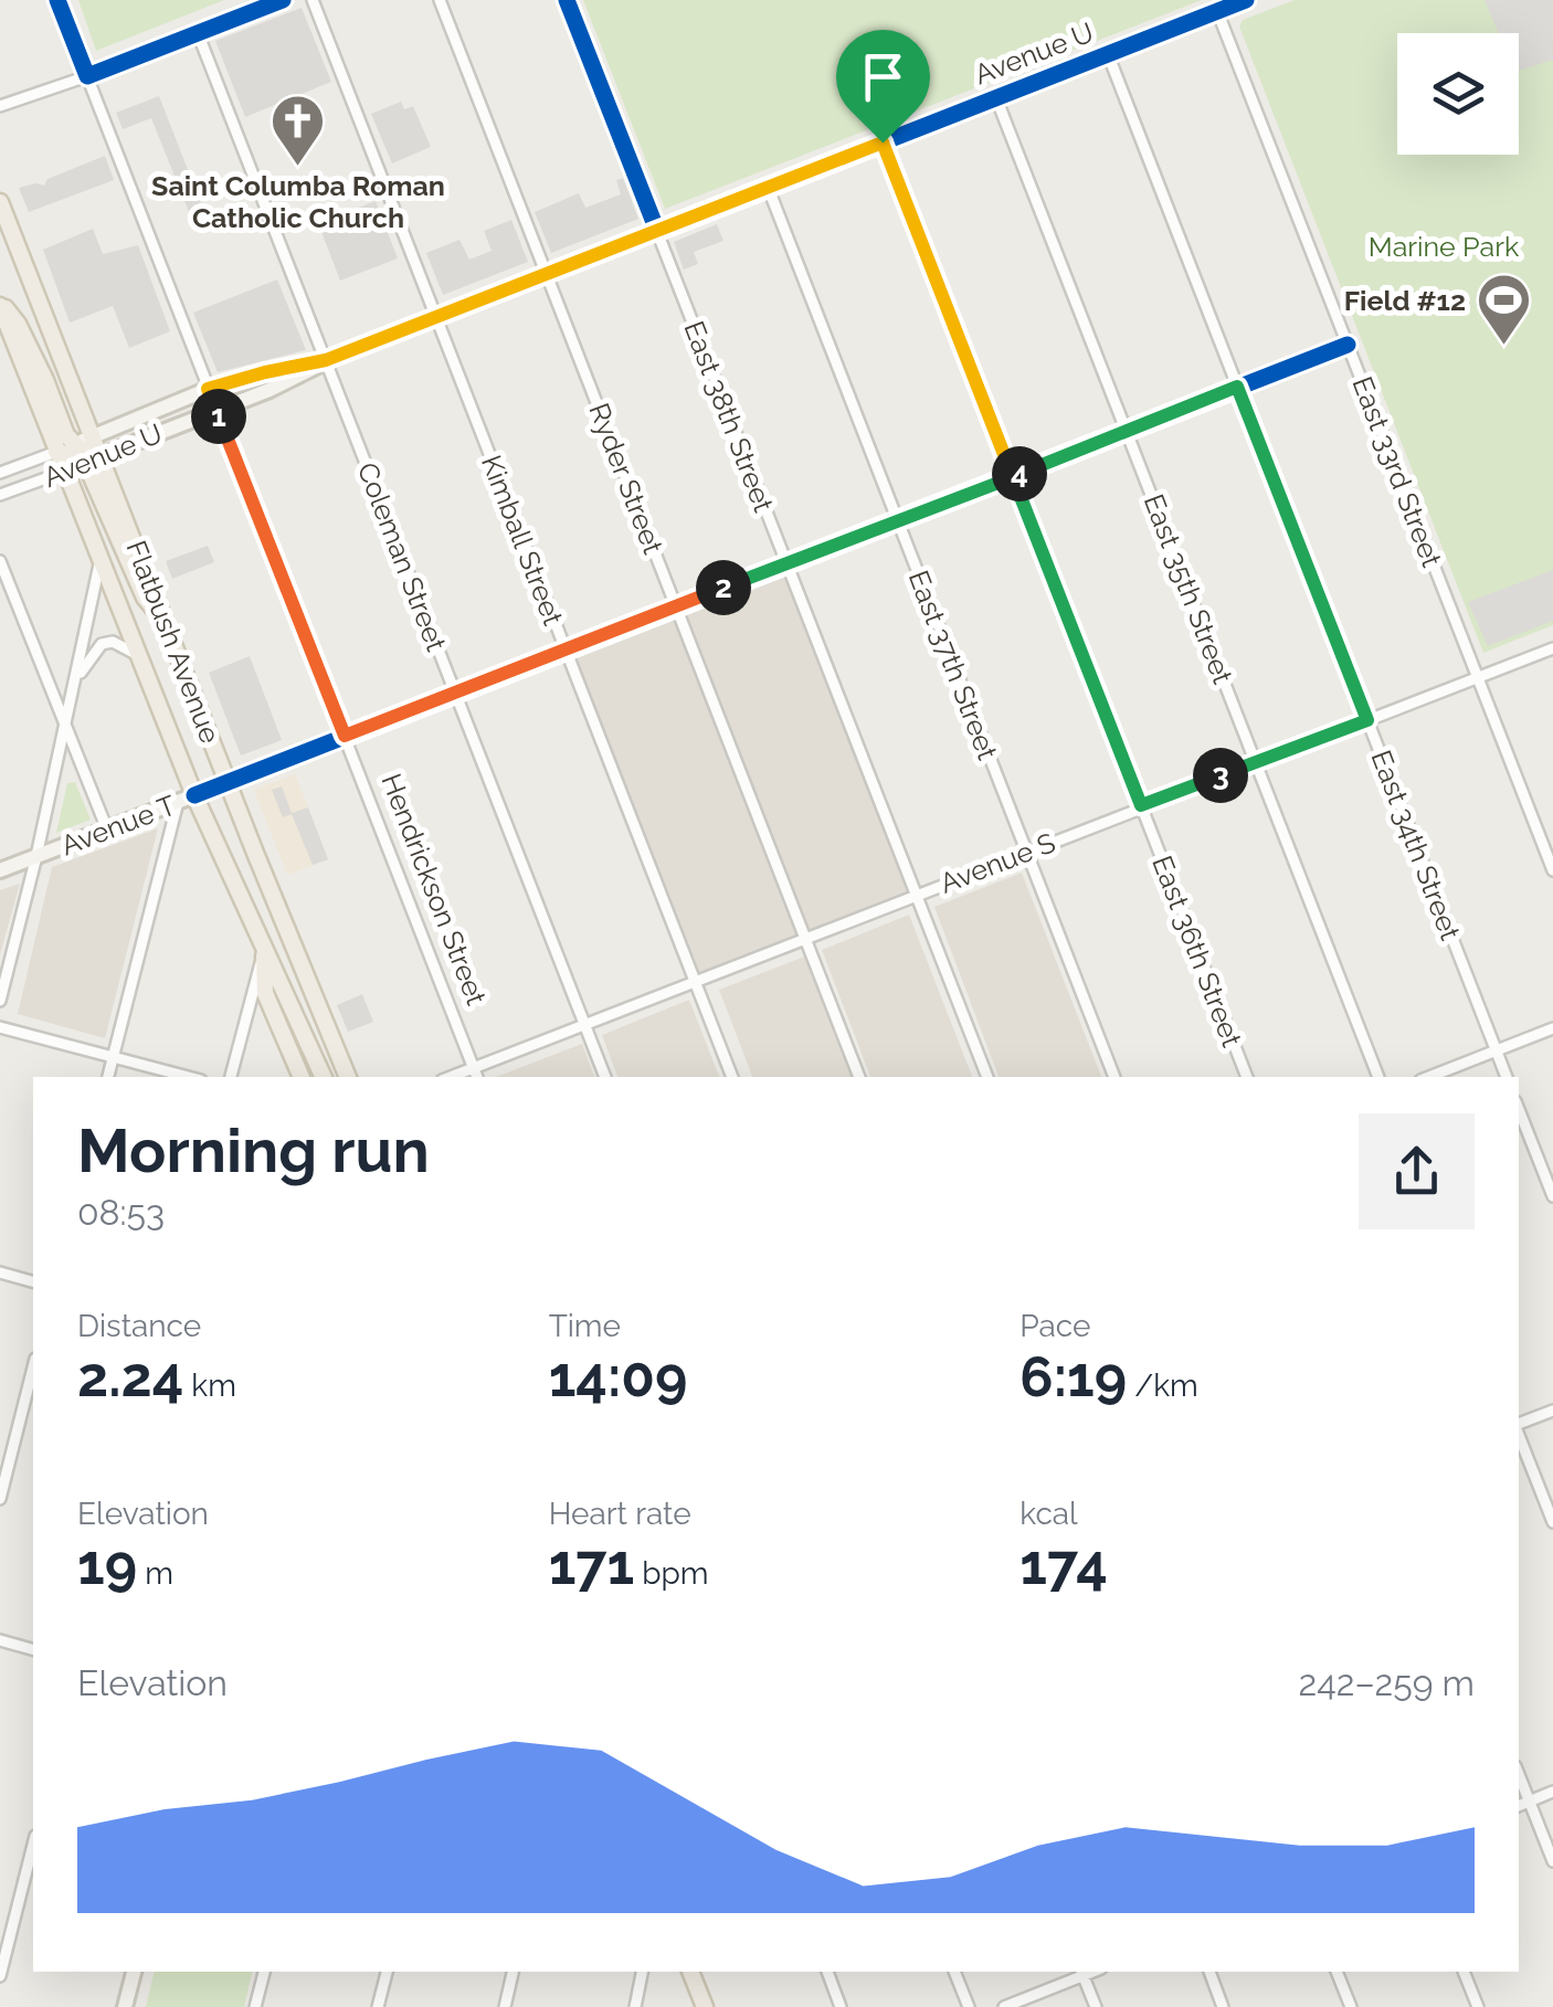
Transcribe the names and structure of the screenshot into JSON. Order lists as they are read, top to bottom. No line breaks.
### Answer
{"streets":{"main road":["Avenue U","Flatbush Avenue","Avenue T"],"street":["East 38th Street","East 33rd Street","Ryder Street","Kimball Street","Coleman Street","East 35th Street","East 37th Street","East 34th Street","Avenue S","Hendrickson Street","East 36th Street"]},"crossings":[["Avenue U","East 38th Street"],["Avenue U","East 33rd Street"],["Avenue U","Ryder Street"],["Avenue U","Kimball Street"],["Avenue U","Coleman Street"],["Avenue U","East 35th Street"],["Avenue U","Flatbush Avenue"],["Avenue U","East 37th Street"],["Avenue U","East 34th Street"],["Avenue U","Hendrickson Street"],["Avenue U","East 36th Street"],["East 38th Street","Avenue T"],["East 38th Street","Avenue S"],["East 33rd Street","Avenue T"],["East 33rd Street","Avenue S"],["Ryder Street","Avenue T"],["Ryder Street","Avenue S"],["Kimball Street","Avenue T"],["Kimball Street","Avenue S"],["Coleman Street","Avenue T"],["Coleman Street","Avenue S"],["East 35th Street","Avenue T"],["East 35th Street","Avenue S"],["Flatbush Avenue","Avenue T"],["East 37th Street","Avenue T"],["East 37th Street","Avenue S"],["Avenue T","East 34th Street"],["Avenue T","Hendrickson Street"],["Avenue T","East 36th Street"],["East 34th Street","Avenue S"],["Avenue S","Hendrickson Street"],["Avenue S","East 36th Street"]],"parks":["Marine Park"],"places":{"church":["Saint Columba Roman Catholic Church"],"sports":["Field #12"]},"page":{"pins":["1","4","2","3"],"heading":["Morning run","08:53"],"stats":[["Distance","2.24 km"],["Time","14:09"],["Pace","6:19 /km"],["Elevation","19 m"],["Heart rate","171 bpm"],["kcal","174"]],"chart":["Elevation","242–259 m"]}}
